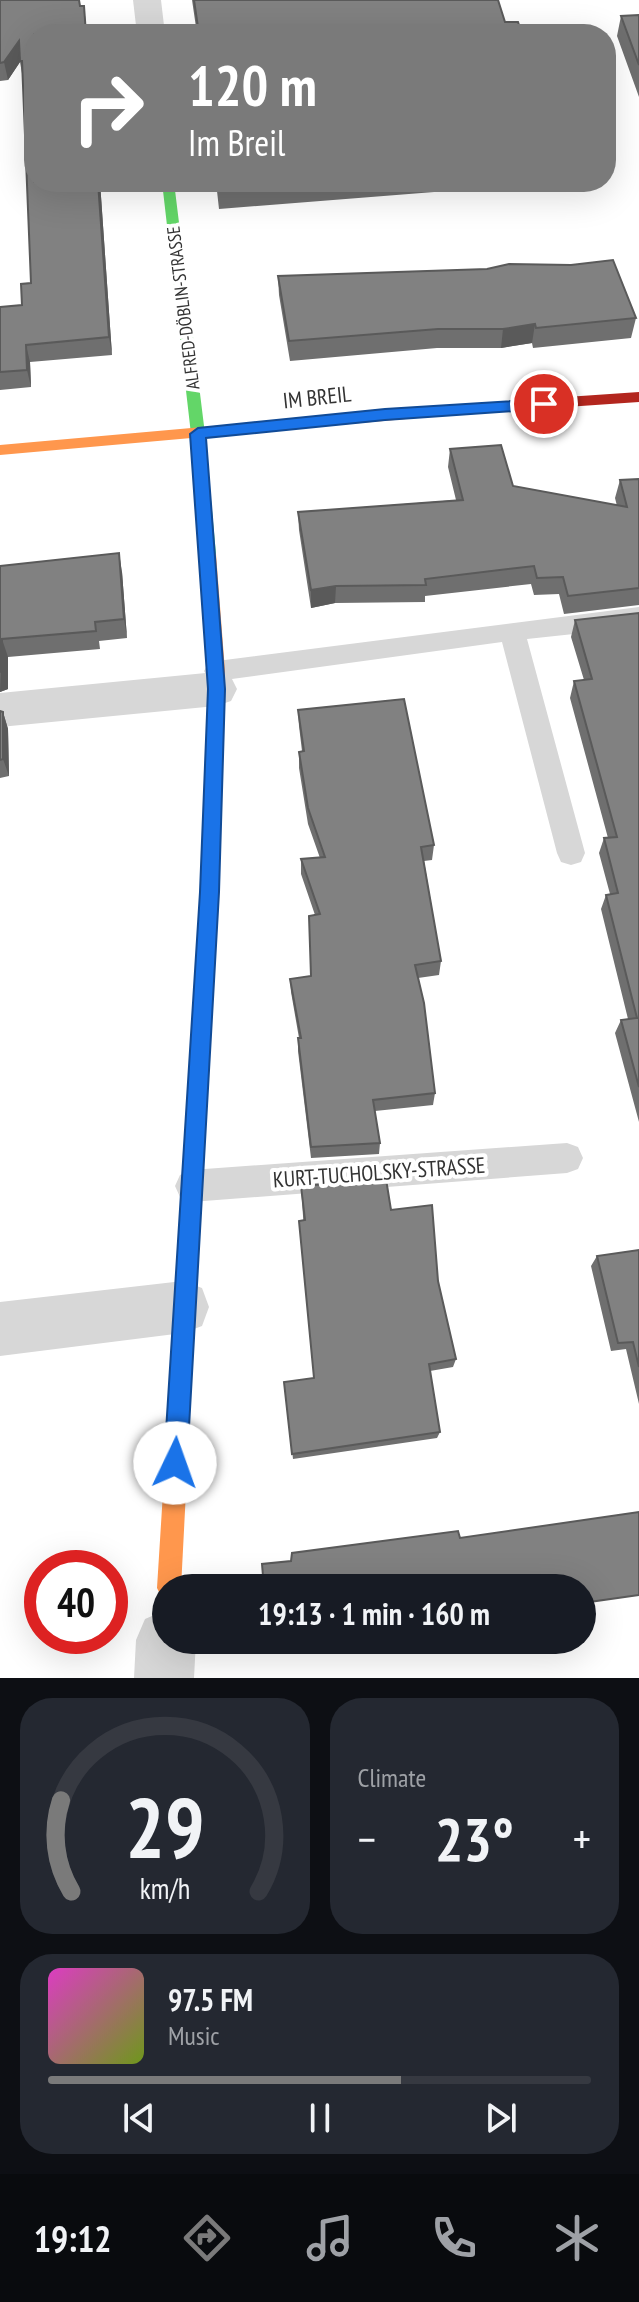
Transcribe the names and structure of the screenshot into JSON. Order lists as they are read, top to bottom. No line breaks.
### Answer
{"streets":{"street":["ALFRED-DÖBLIN-STRASSE","IM BREIL"],"lane":["KURT-TUCHOLSKY-STRASSE"]},"crossings":[["ALFRED-DÖBLIN-STRASSE","IM BREIL"]],"page":{"turn":["120 m","Im Breil"],"limit":"40","trip":"19:13 · 1 min · 160 m","tile":"Climate","heat":["−","23°","+"],"song":["97.5 FM","Music"],"tabs":"19:12","gauge":["29","km/h"]}}
